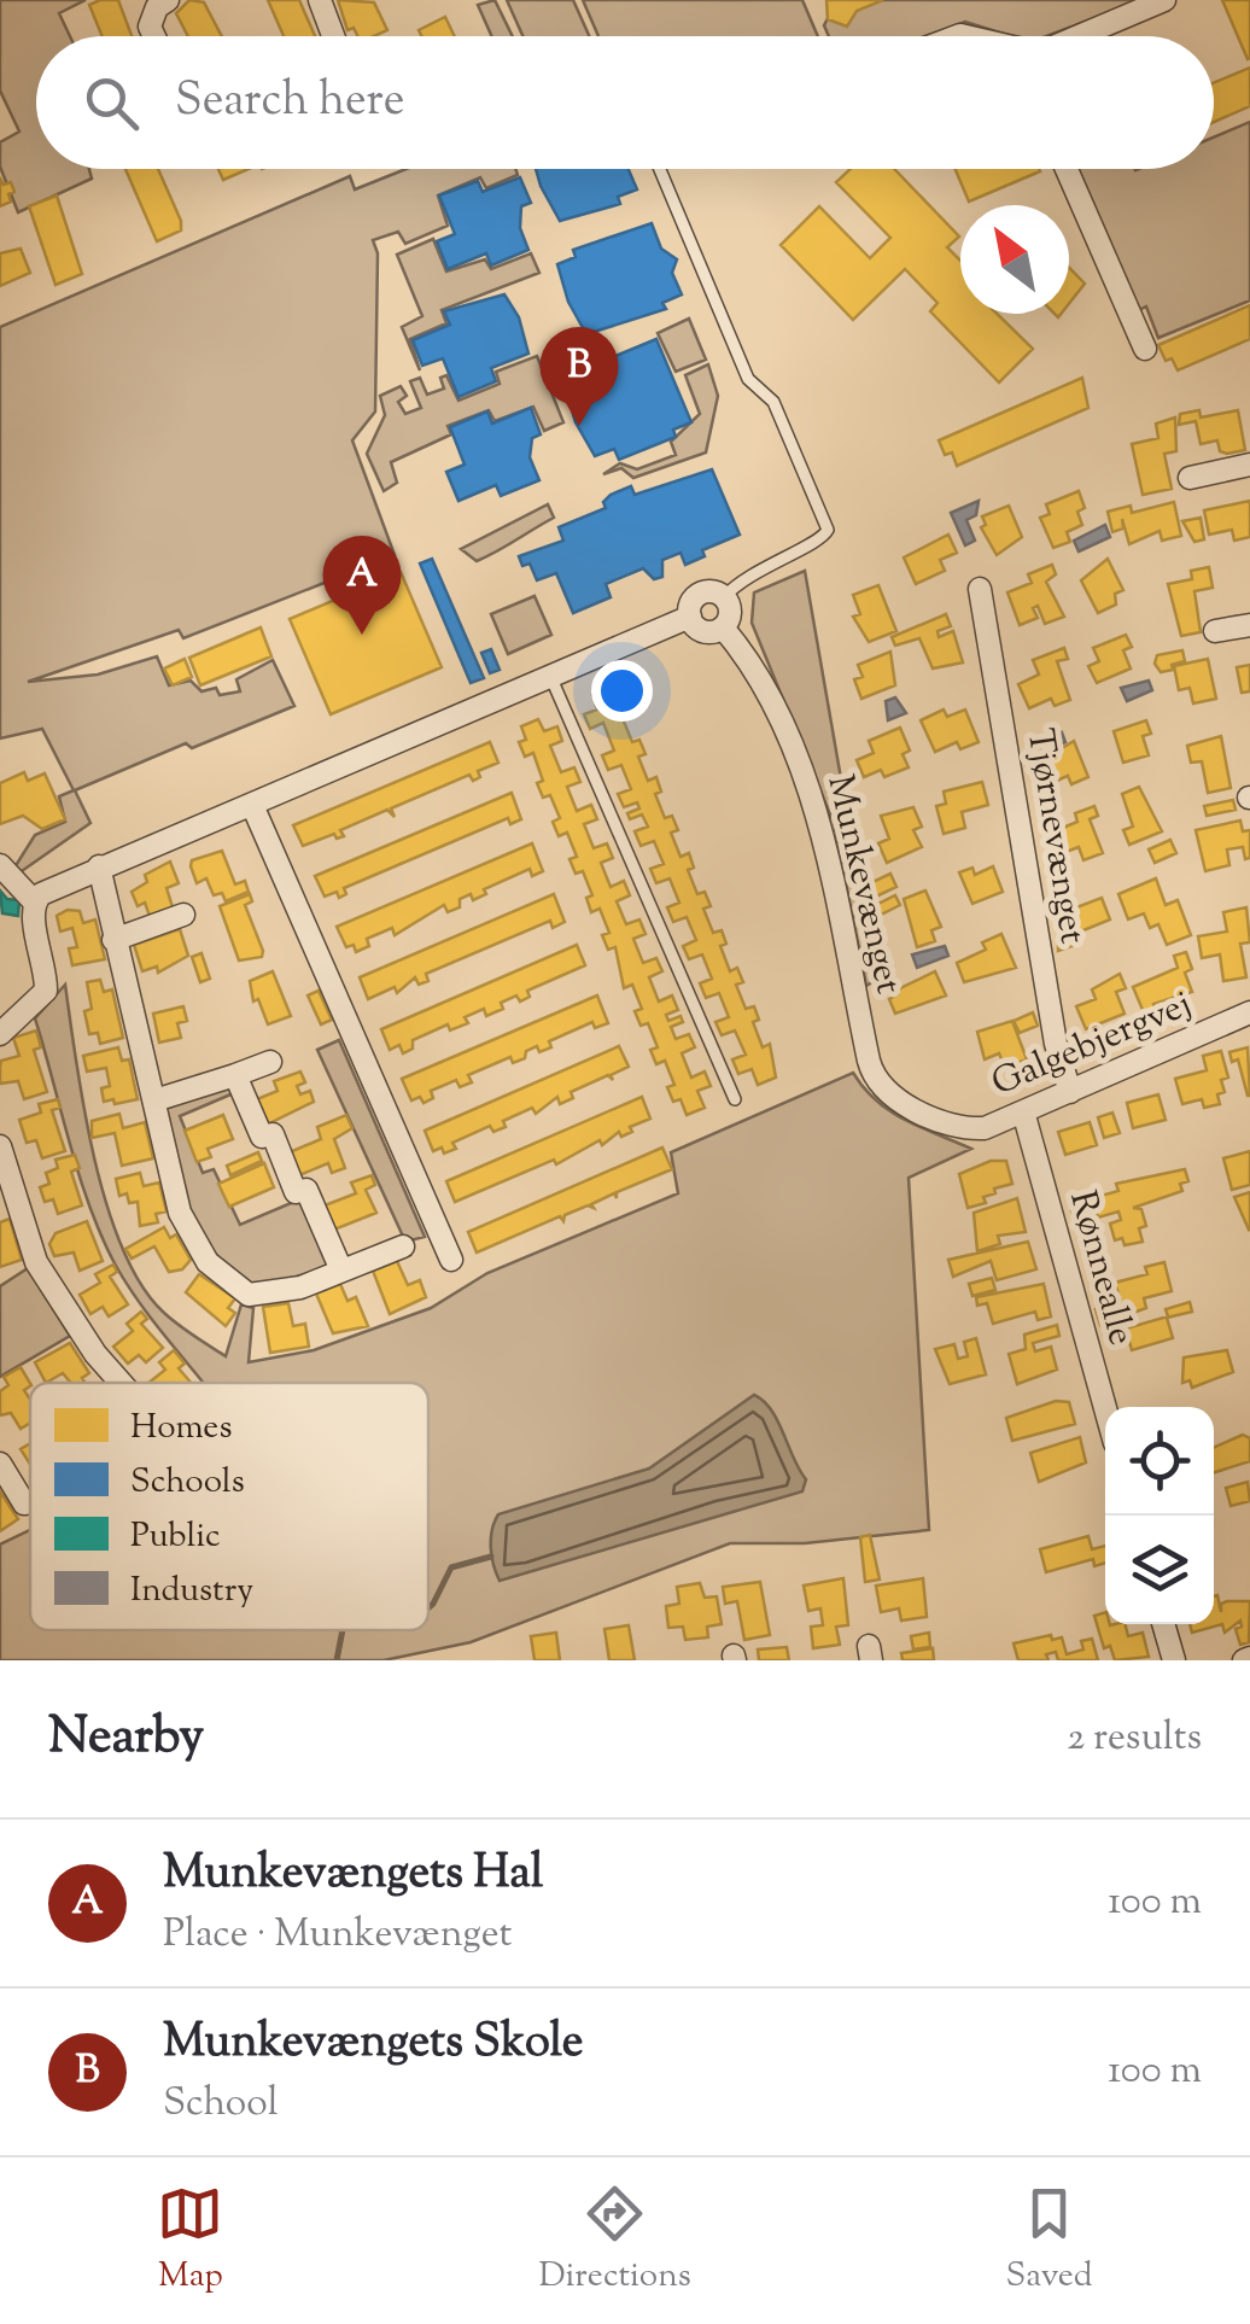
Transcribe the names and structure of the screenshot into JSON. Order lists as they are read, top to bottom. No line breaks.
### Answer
{"streets":{"street":["Tjørnevænget","Munkevænget","Galgebjergvej","Rønnealle"]},"crossings":[["Tjørnevænget","Galgebjergvej"],["Munkevænget","Galgebjergvej"],["Galgebjergvej","Rønnealle"]],"legend":["Homes","Schools","Public","Industry"],"north":"top left","page":{"search":"Search here","pins":["B","A"],"heading":["Nearby","2 results"],"list":[{"mark":"A","name":"Munkevængets Hal","note":"Place · Munkevænget","value":"100 m"},{"mark":"B","name":"Munkevængets Skole","note":"School","value":"100 m"}],"nav":["Map","Directions","Saved"]}}
